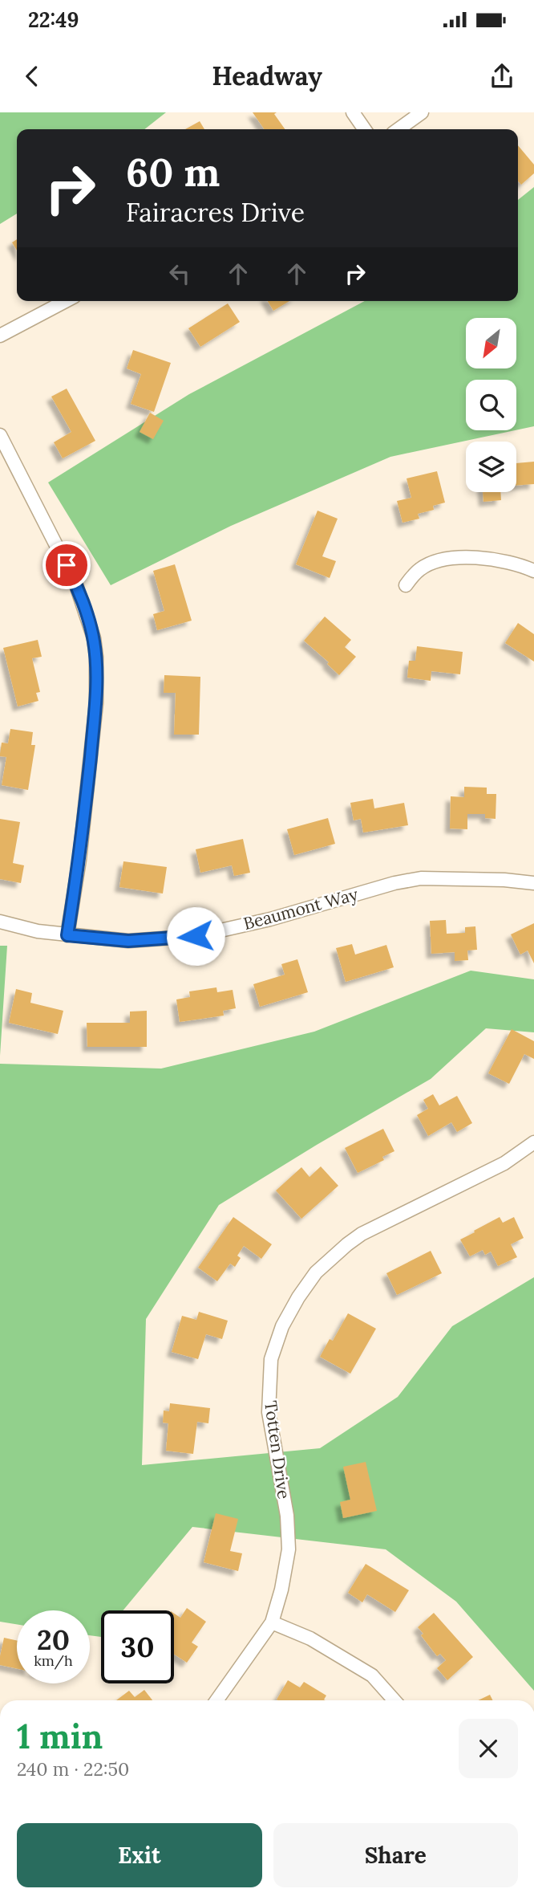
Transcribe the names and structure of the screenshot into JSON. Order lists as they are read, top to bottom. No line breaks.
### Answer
{"streets":{"street":["Beaumont Way","Totten Drive"]},"north":"bottom left","page":{"status":"22:49","header":"Headway","turn":["60 m","Fairacres Drive"],"speed":"20 km/h","limit":"30","heading":["1 min","240 m · 22:50"],"buttons":["Exit","Share"]}}
